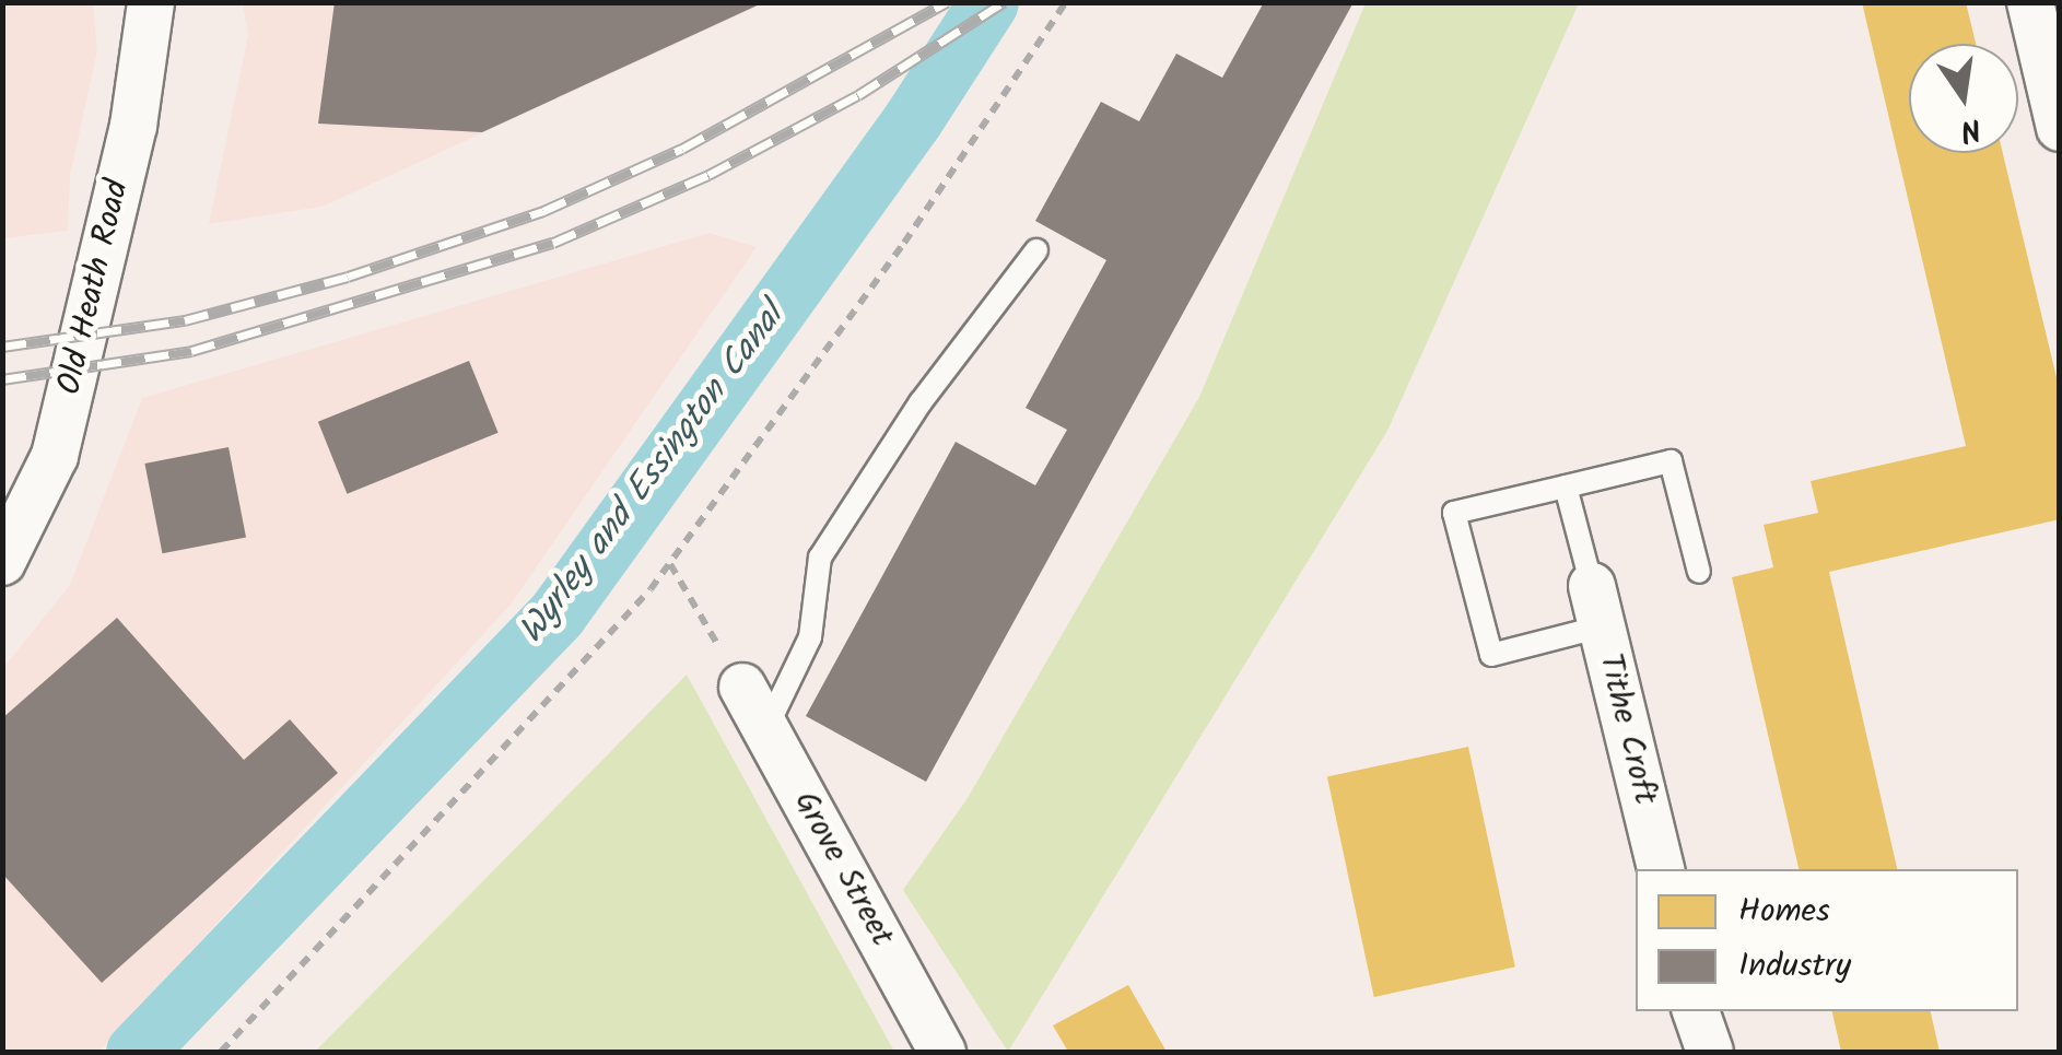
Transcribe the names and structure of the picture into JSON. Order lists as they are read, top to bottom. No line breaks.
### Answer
{"streets":{"street":["Old Heath Road","Tithe Croft","Grove Street"]},"water":["Wyrley and Essington Canal"],"legend":["Homes","Industry"],"north":"bottom"}
